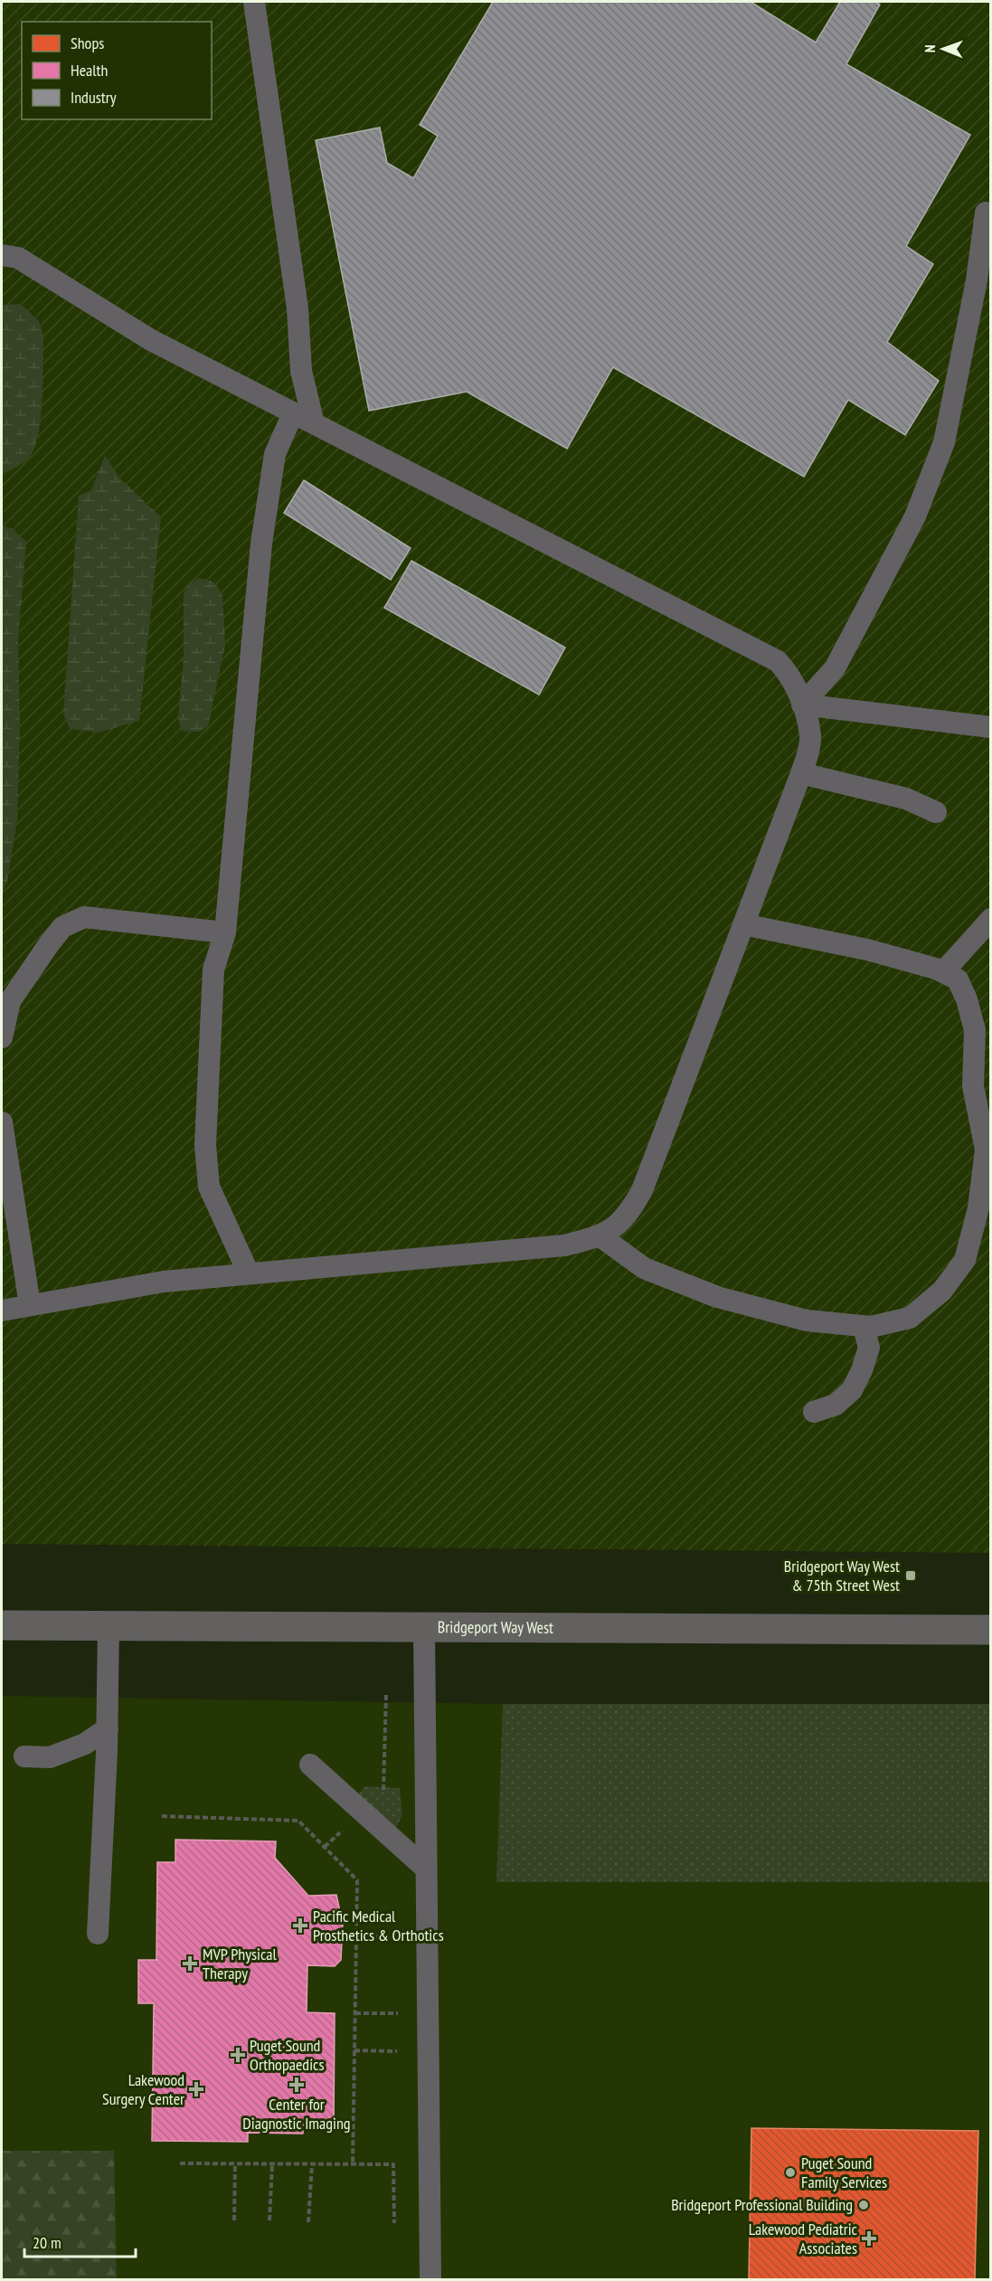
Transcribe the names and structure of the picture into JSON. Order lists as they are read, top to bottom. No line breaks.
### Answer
{"streets":{"main road":["Bridgeport Way West"]},"places":{"transit":["Bridgeport Way West & 75th Street West"],"health":["Pacific Medical Prosthetics & Orthotics","MVP Physical Therapy","Puget Sound Orthopaedics","Center for Diagnostic Imaging","Lakewood Surgery Center","Lakewood Pediatric Associates"],"other":["Puget Sound Family Services","Bridgeport Professional Building"]},"legend":["Shops","Health","Industry"],"scale_bar":"20 m","north":"left"}
